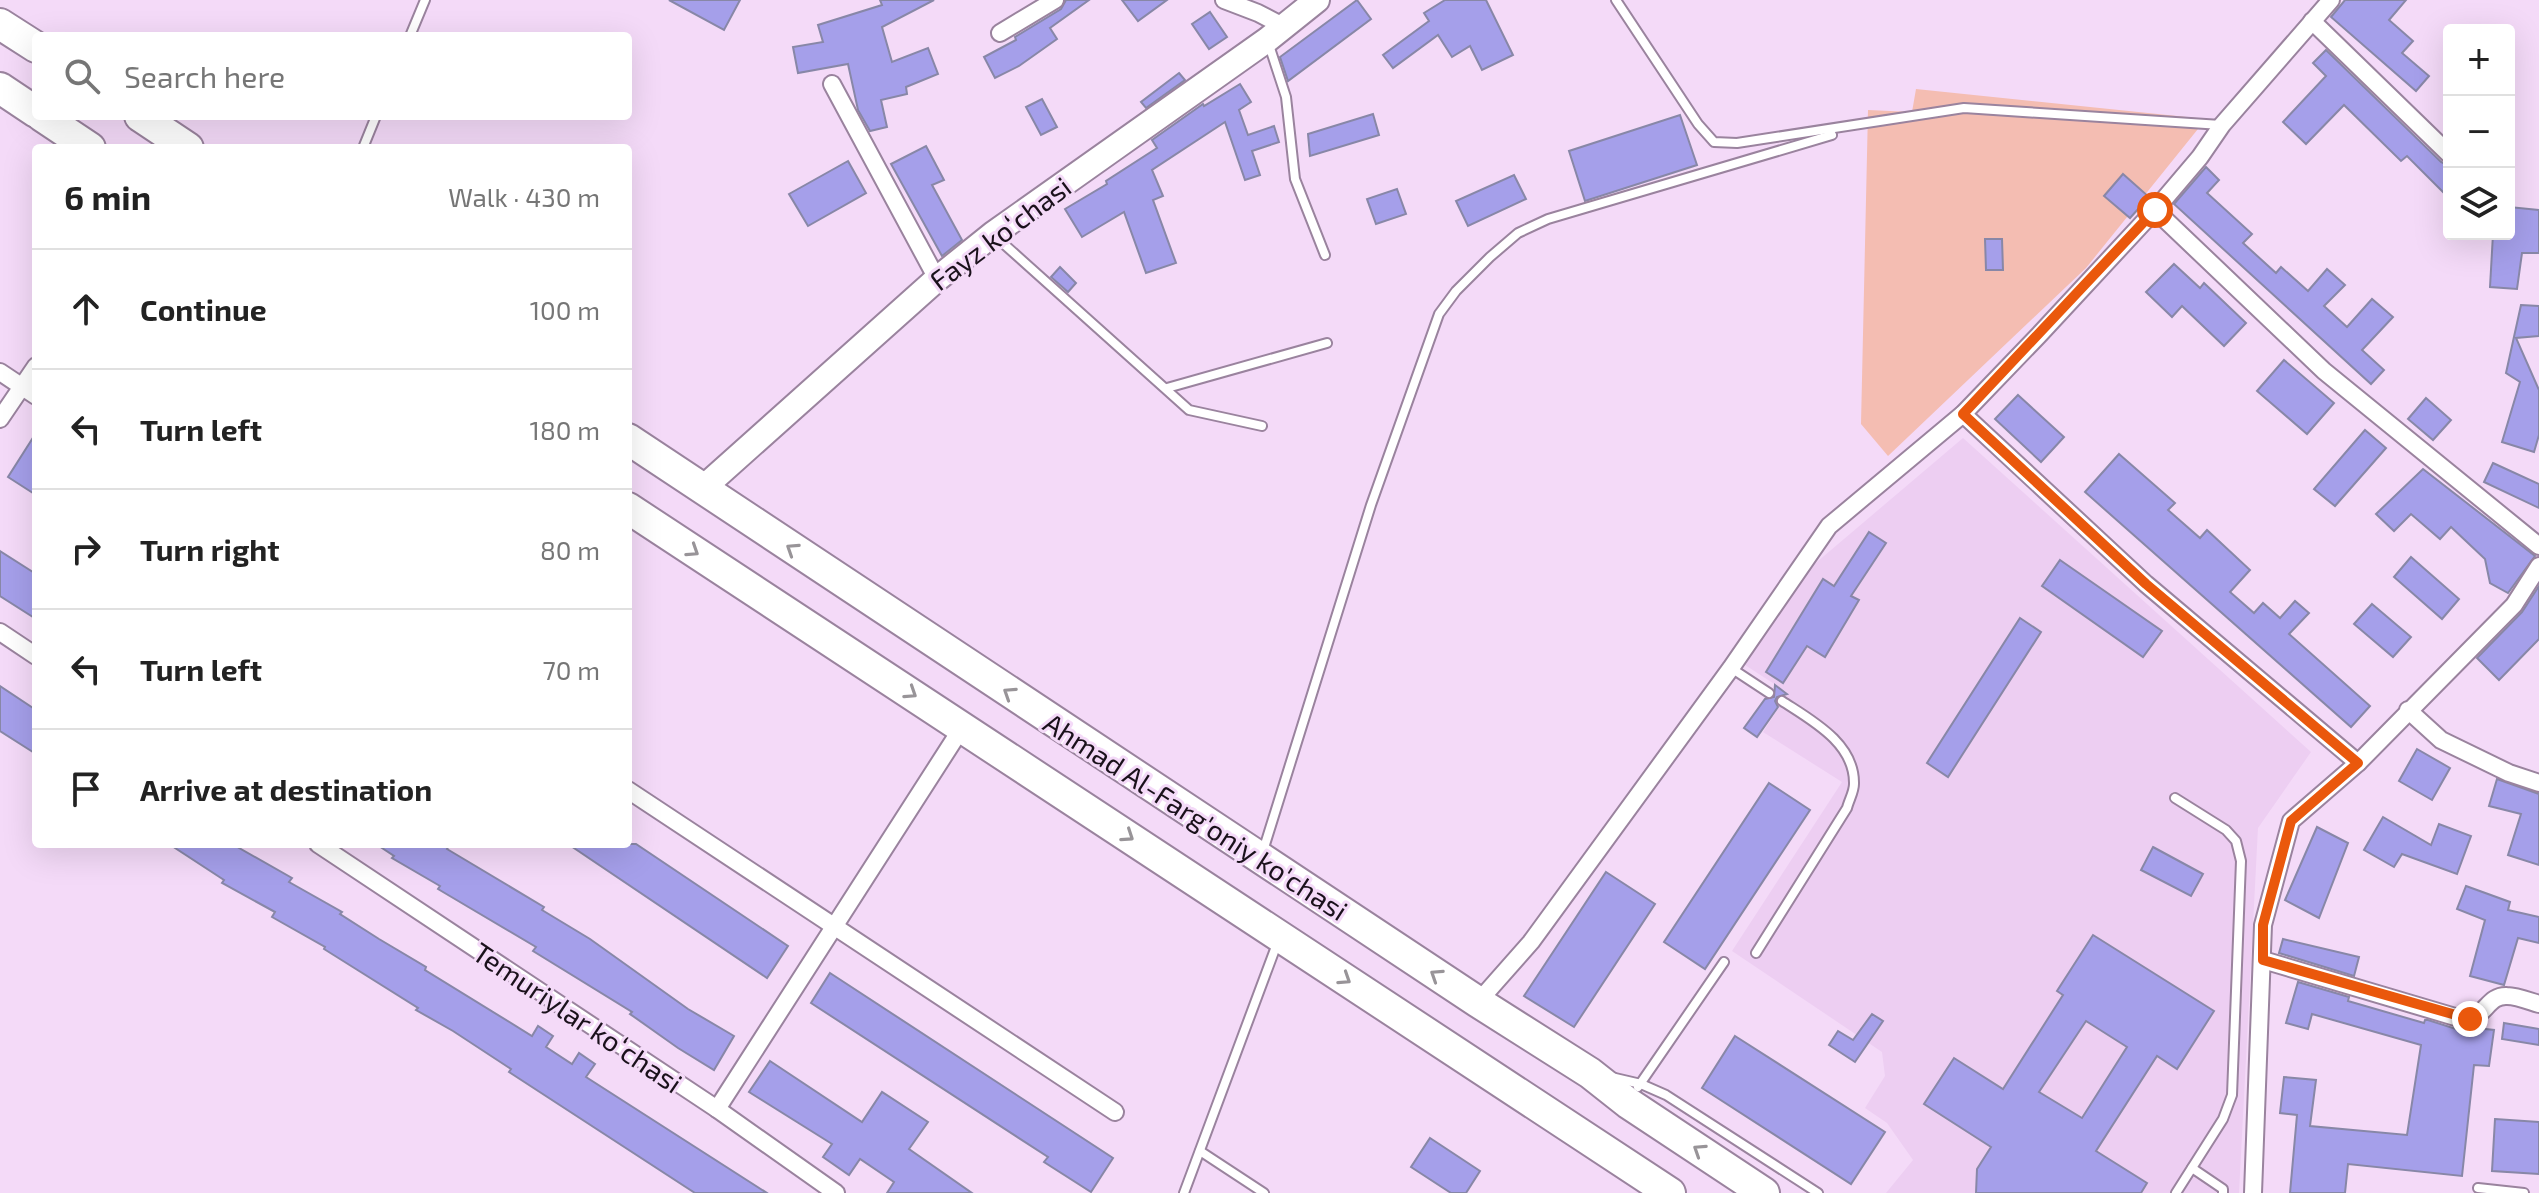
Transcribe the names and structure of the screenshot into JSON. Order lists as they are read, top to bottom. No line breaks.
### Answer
{"streets":{"highway":["Ahmad Al-Farg'oniy ko'chasi"],"street":["Fayz koʻchasi","Temuriylar koʻchasi"]},"crossings":[["Fayz koʻchasi","Ahmad Al-Farg'oniy ko'chasi"]],"page":{"map_buttons":["+","−"],"search":"Search here","heading":["6 min","Walk · 430 m"],"list":[["Continue","100 m"],["Turn left","180 m"],["Turn right","80 m"],["Turn left","70 m"],"Arrive at destination"]}}
